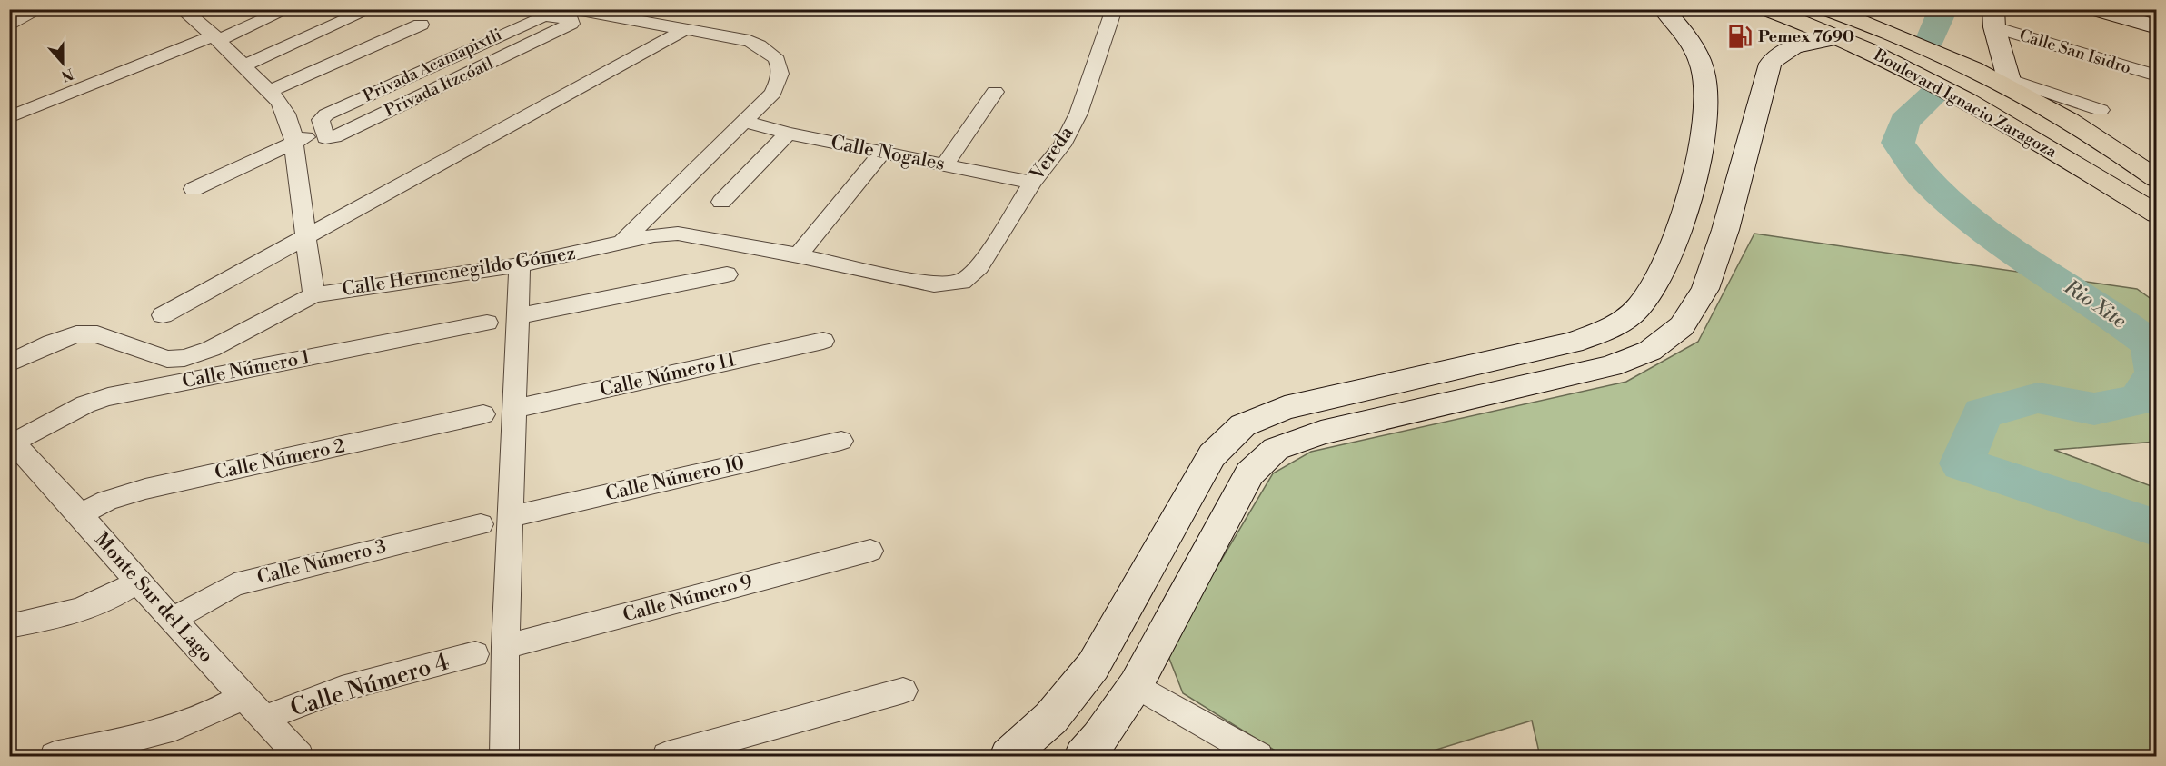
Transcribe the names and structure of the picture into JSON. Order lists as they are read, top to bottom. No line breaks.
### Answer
{"streets":{"main road":["Boulevard Ignacio Zaragoza"],"street":["Calle San Isidro","Privada Acamapixtli","Privada Itzcóatl","Calle Nogales","Vereda","Calle Hermenegildo Gómez","Calle Número 1","Calle Número 11","Calle Número 2","Calle Número 10","Calle Número 3","Monte Sur del Lago","Calle Número 9","Calle Número 4"]},"crossings":[["Privada Acamapixtli","Privada Itzcóatl"],["Calle Nogales","Vereda"],["Vereda","Calle Hermenegildo Gómez"],["Calle Número 1","Monte Sur del Lago"],["Calle Número 2","Monte Sur del Lago"],["Calle Número 3","Monte Sur del Lago"],["Monte Sur del Lago","Calle Número 4"]],"water":["Rio Xite"],"places":{"fuel station":["Pemex 7690"]},"north":"bottom"}
